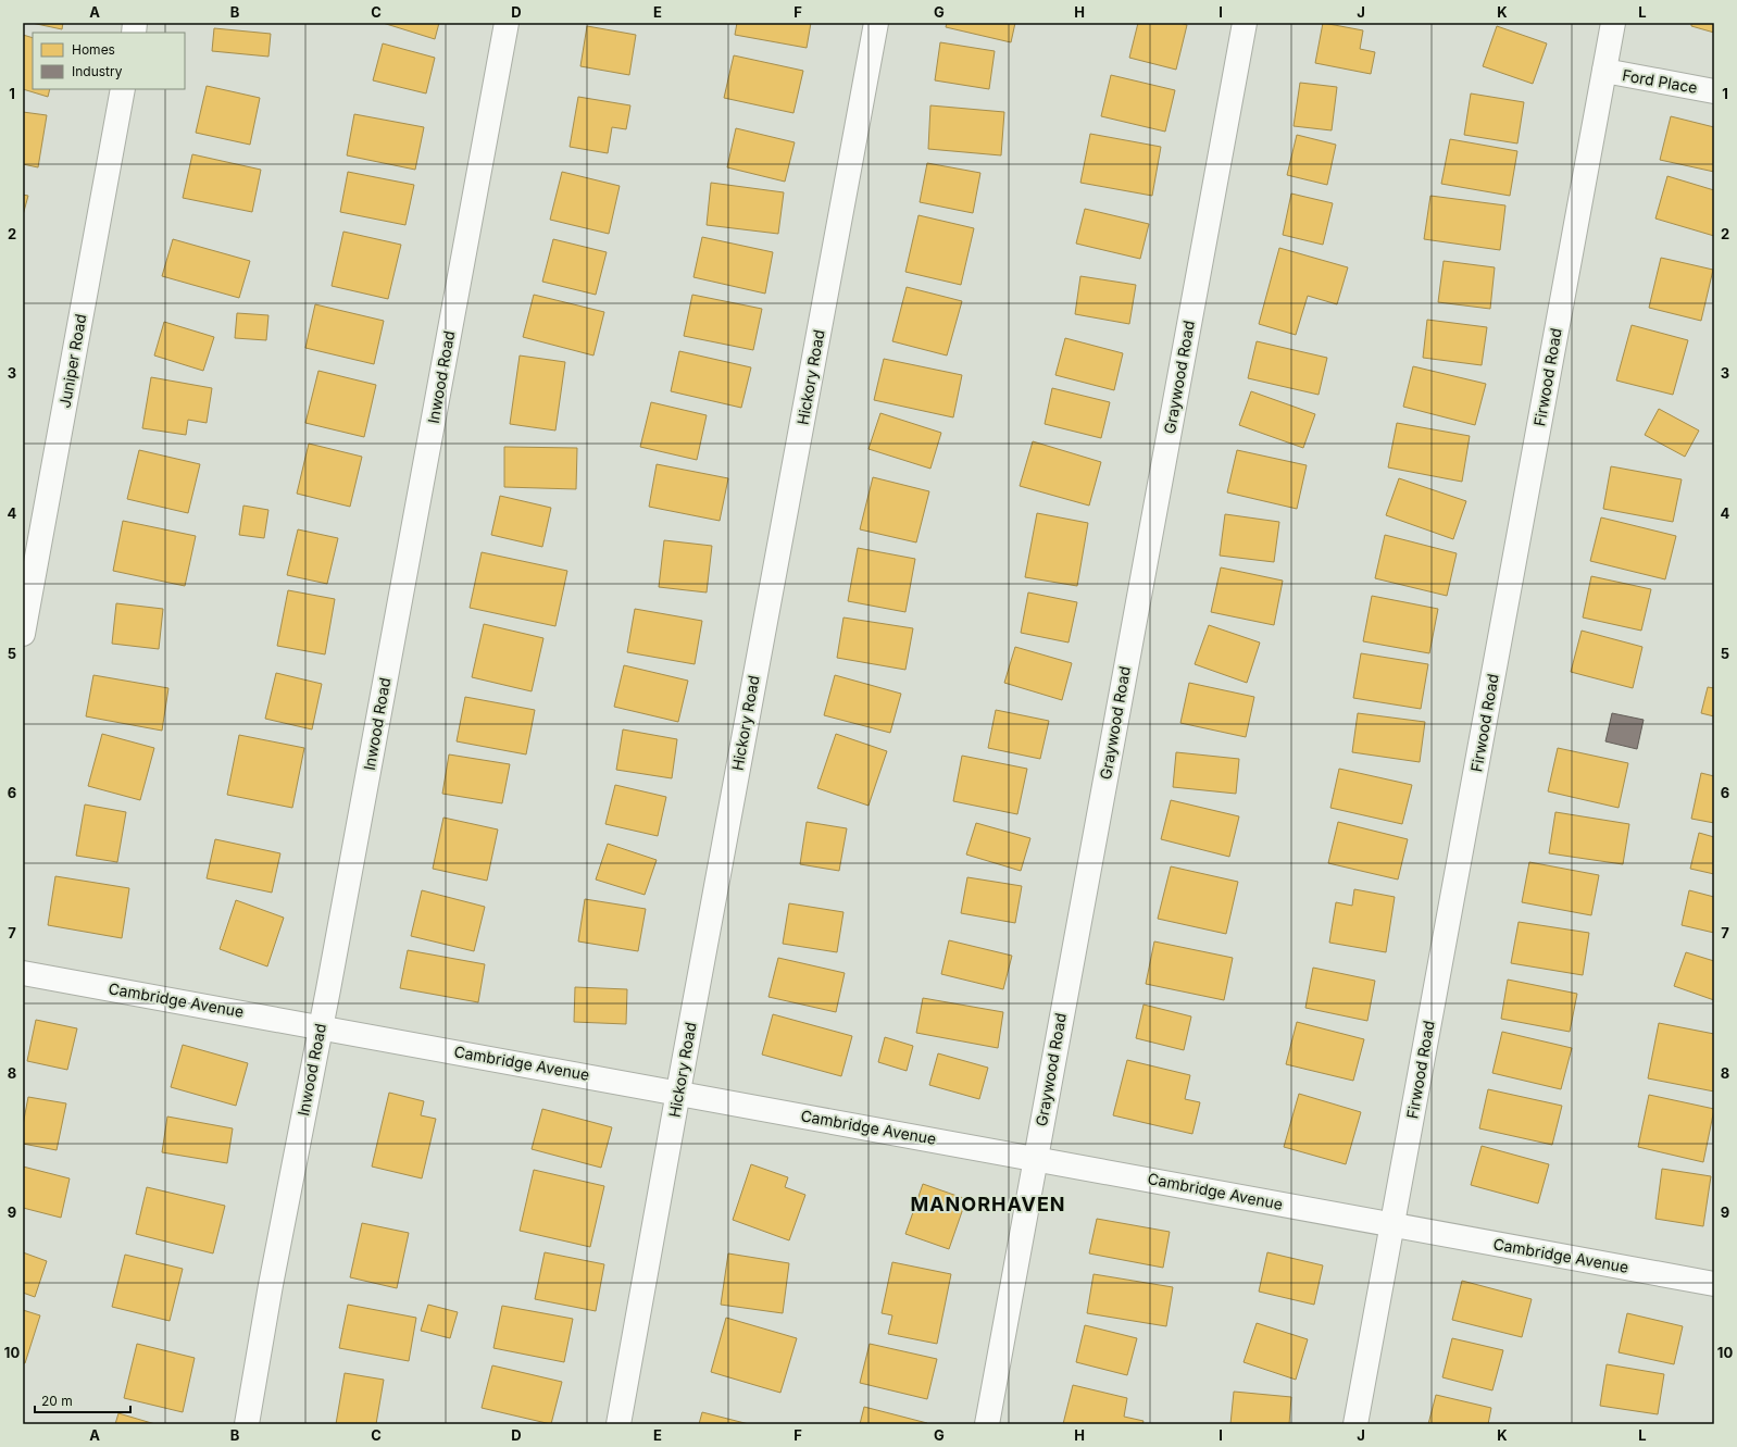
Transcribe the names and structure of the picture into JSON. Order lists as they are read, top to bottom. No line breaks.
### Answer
{"streets":{"street":["Ford Place","Juniper Road","Inwood Road","Hickory Road","Graywood Road","Firwood Road","Cambridge Avenue"]},"crossings":[["Ford Place","Firwood Road"],["Inwood Road","Cambridge Avenue"],["Hickory Road","Cambridge Avenue"],["Graywood Road","Cambridge Avenue"],["Firwood Road","Cambridge Avenue"]],"districts":["MANORHAVEN"],"legend":["Homes","Industry"],"scale_bar":"20 m","grid":{"columns":["A","B","C","D","E","F","G","H","I","J","K","L"],"rows":["1","2","3","4","5","6","7","8","9","10"]}}
